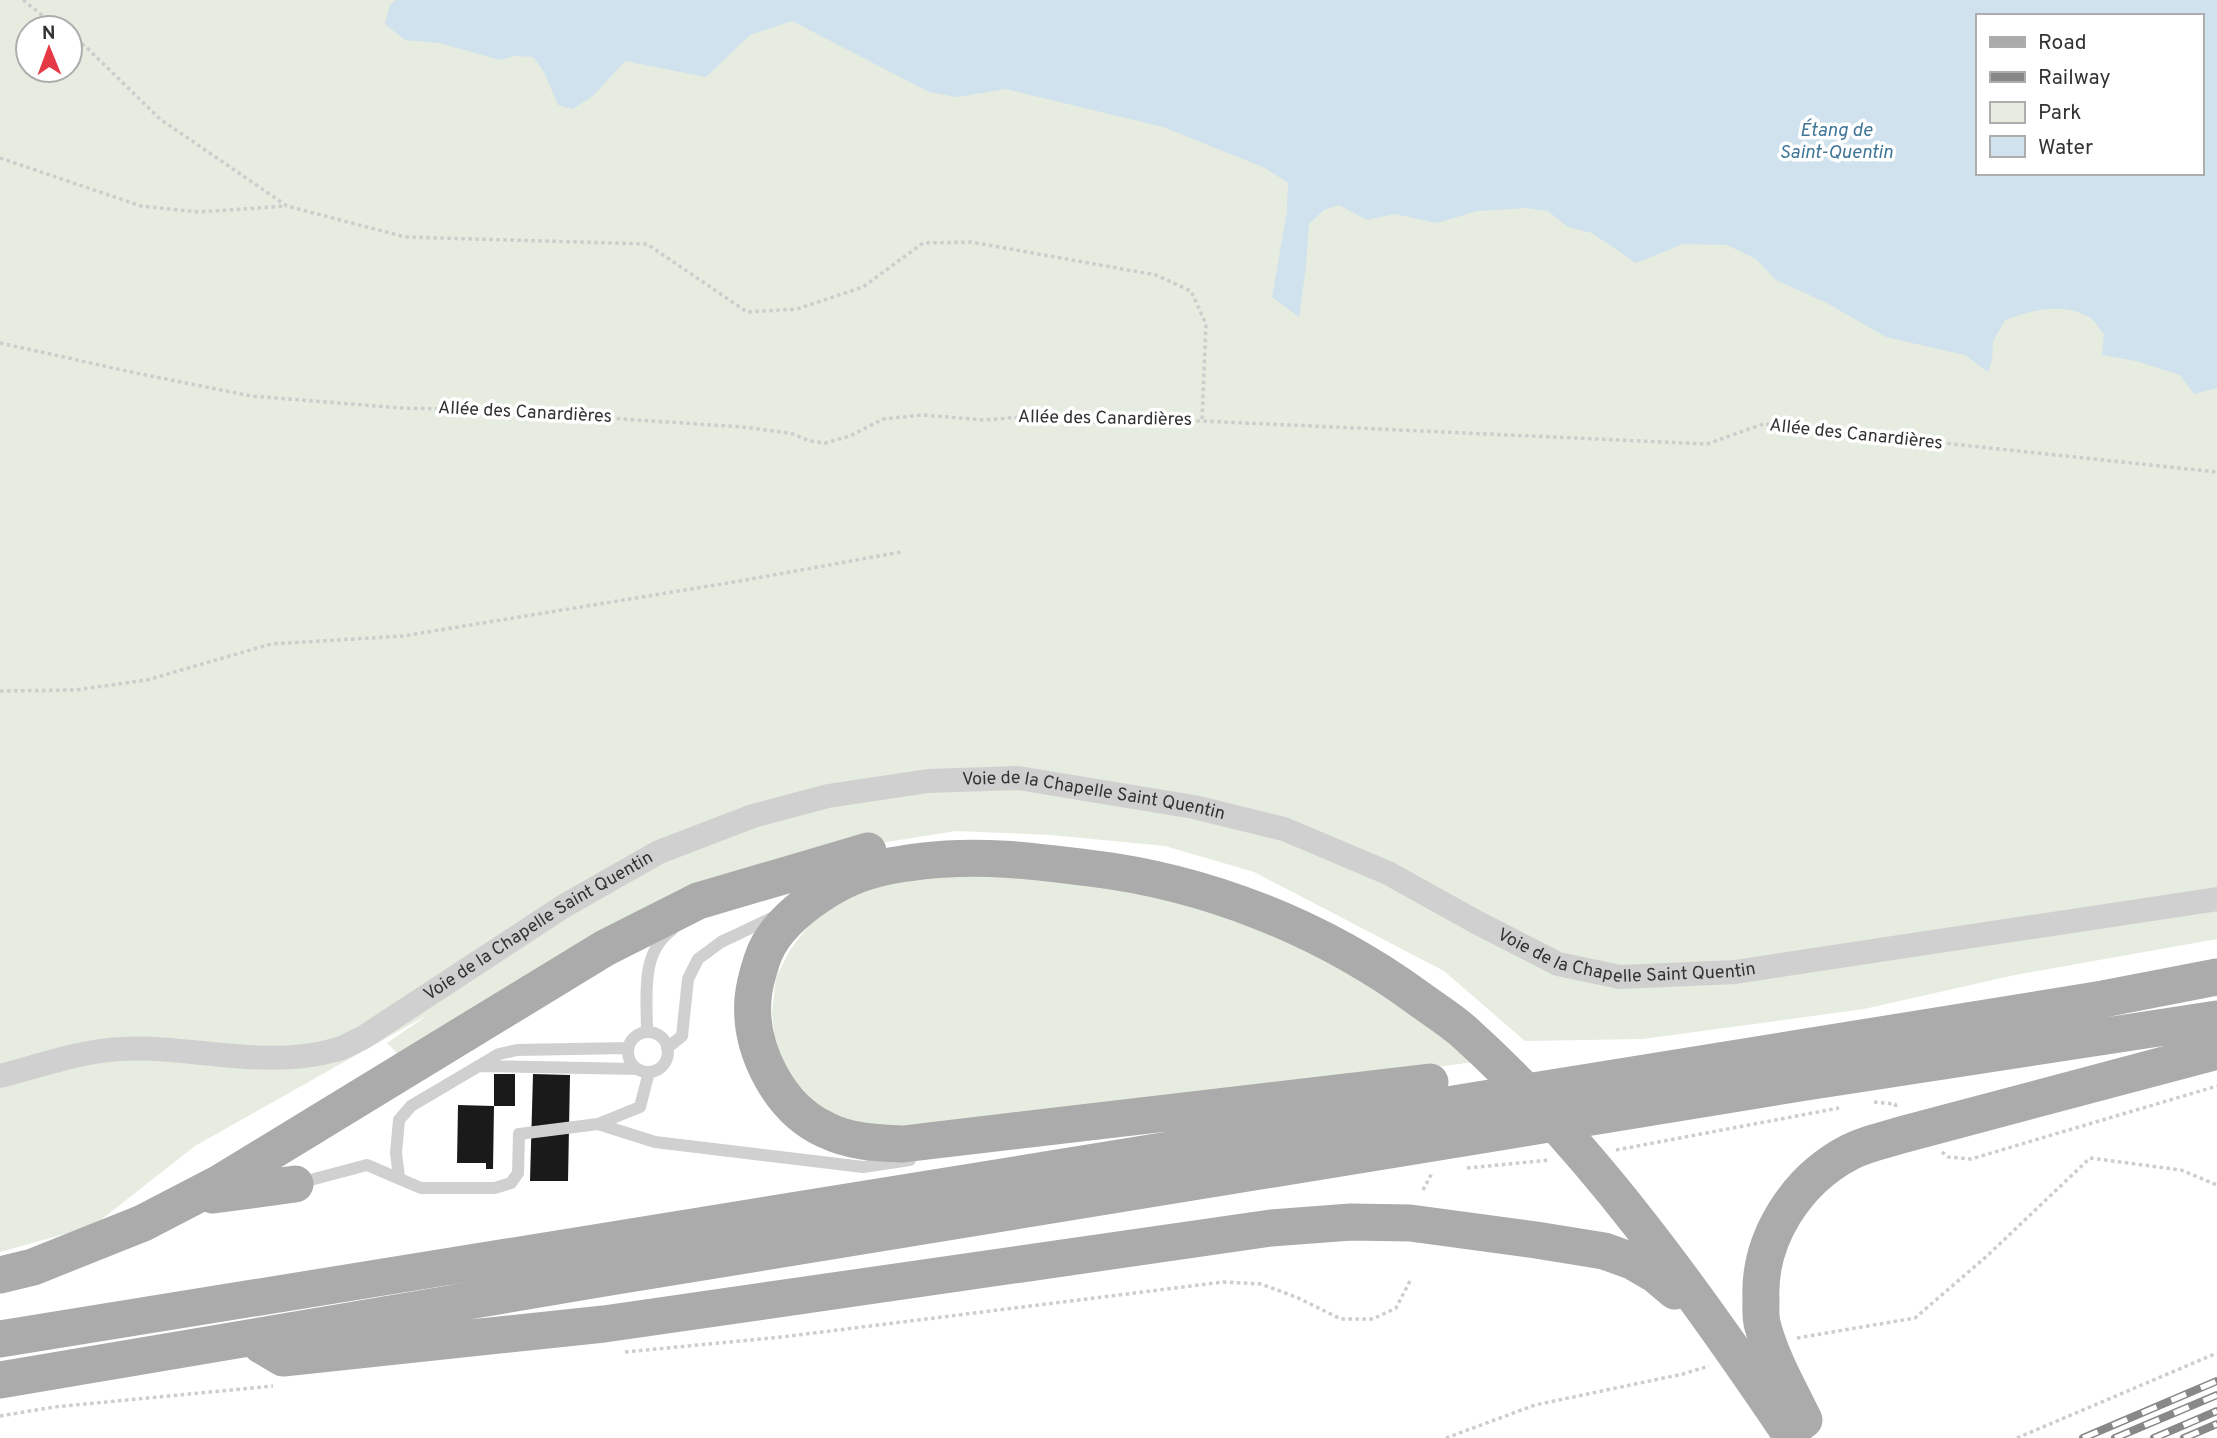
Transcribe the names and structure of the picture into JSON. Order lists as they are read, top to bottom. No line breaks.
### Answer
{"streets":{"street":["Voie de la Chapelle Saint Quentin"],"path":["Allée des Canardières"]},"water":["Étang de Saint-Quentin"],"legend":["Road","Railway","Park","Water"],"north":"top"}
